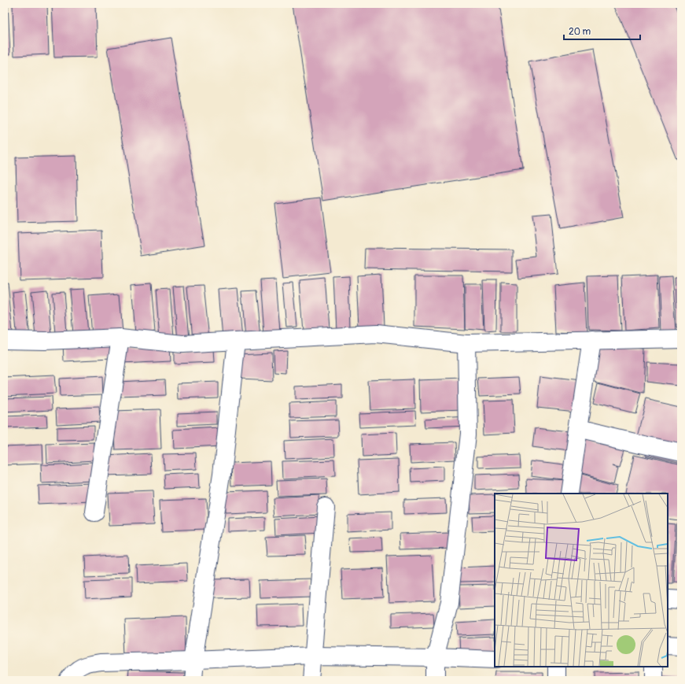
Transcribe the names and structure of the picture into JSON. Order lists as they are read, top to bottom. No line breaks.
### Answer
{"scale_bar":"20 m"}
